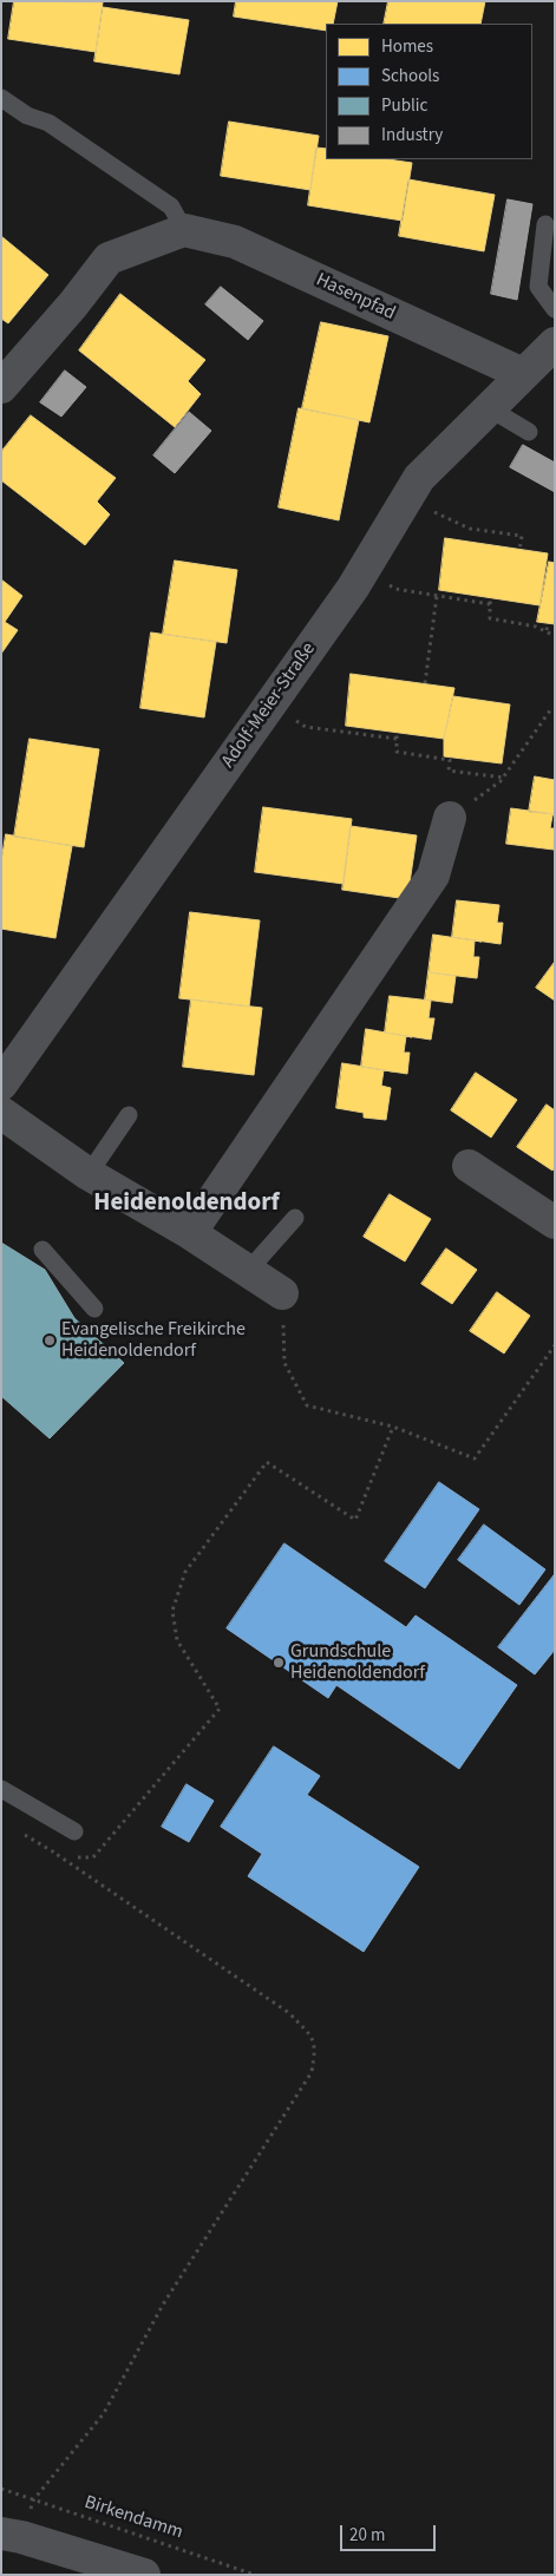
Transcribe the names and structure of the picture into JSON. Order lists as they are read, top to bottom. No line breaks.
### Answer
{"streets":{"street":["Hasenpfad","Adolf-Meier-Straße"],"path":["Birkendamm"]},"crossings":[["Hasenpfad","Adolf-Meier-Straße"]],"districts":["Heidenoldendorf"],"places":["Evangelische Freikirche Heidenoldendorf","Grundschule Heidenoldendorf"],"legend":["Homes","Schools","Public","Industry"],"scale_bar":"20 m"}
